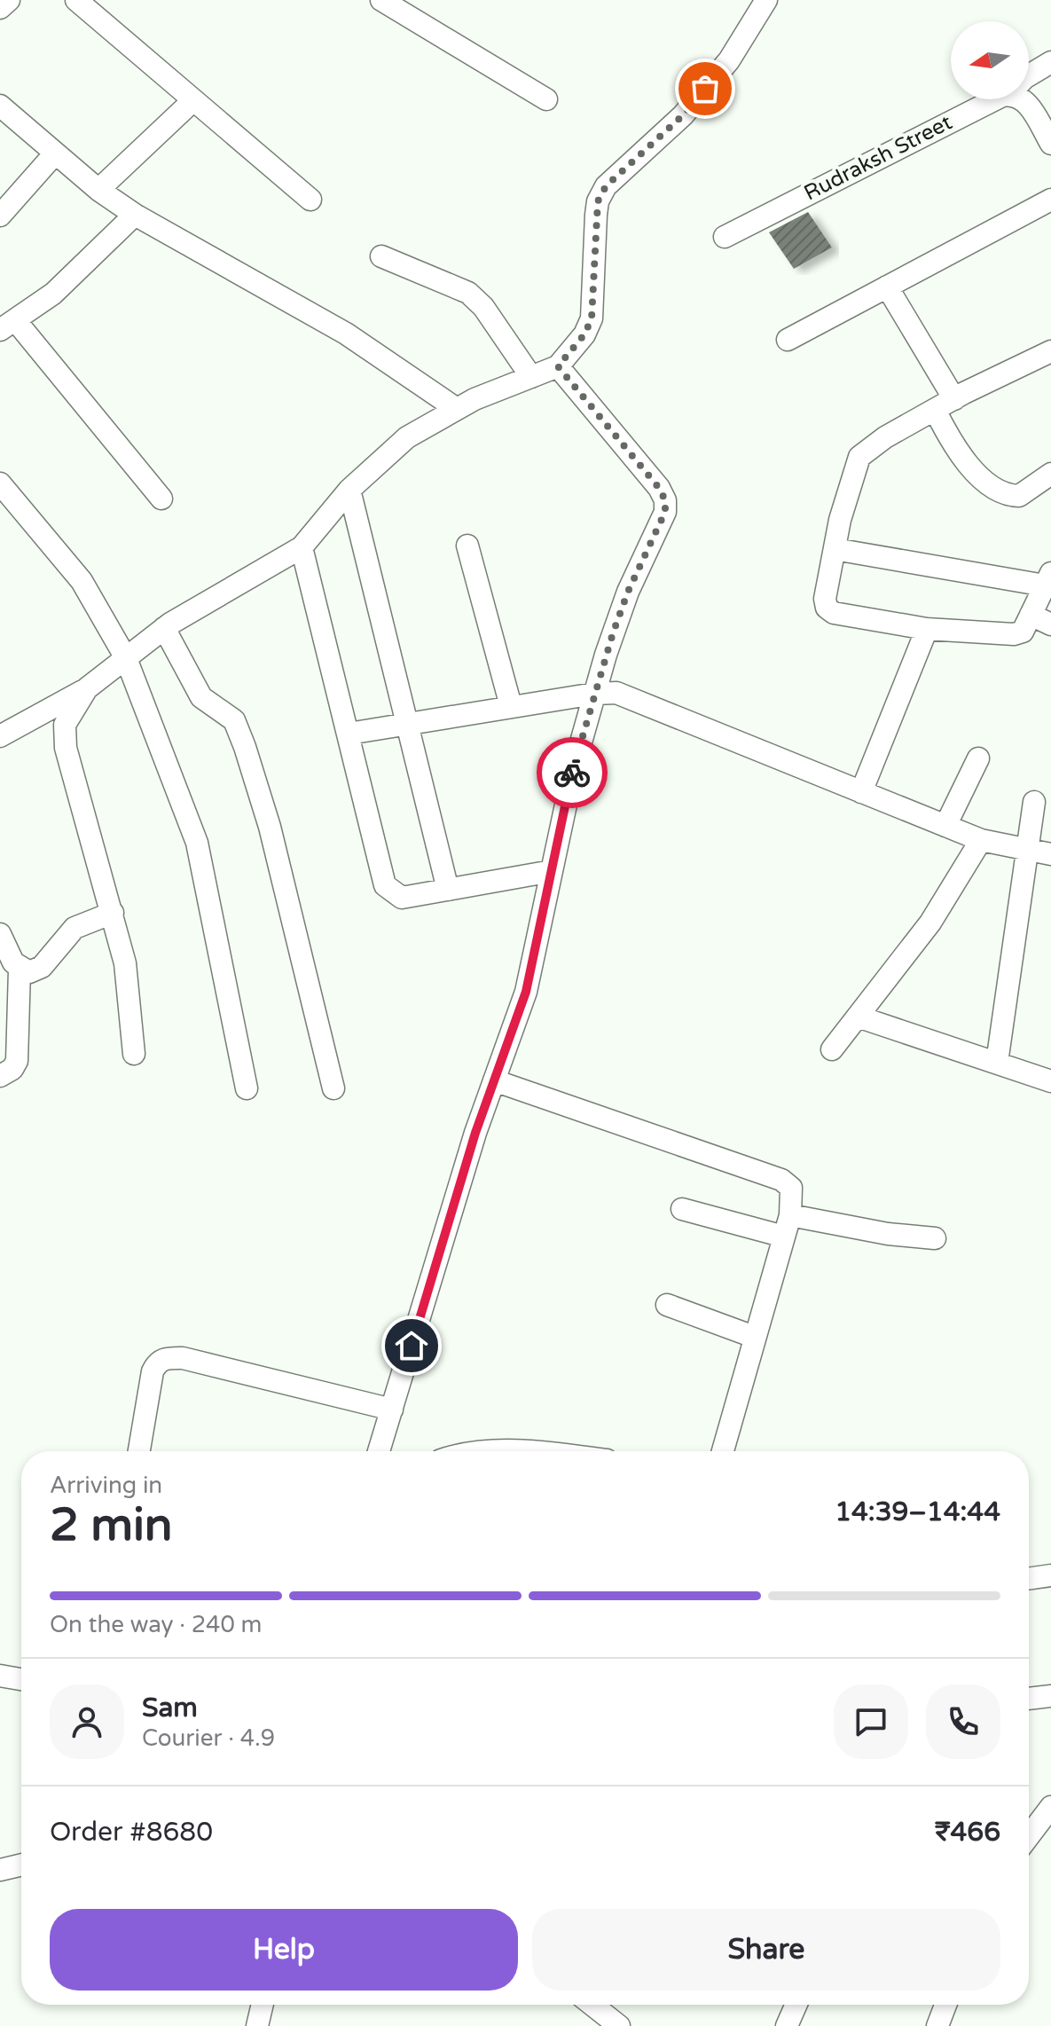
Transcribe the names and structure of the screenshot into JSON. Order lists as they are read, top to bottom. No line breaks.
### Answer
{"streets":{"street":["Rudraksh Street"]},"north":"left","page":{"heading":["2 min","Arriving in","14:39–14:44"],"panel":["Sam","Courier · 4.9","Order #8680","₹466"],"bar":"On the way · 240 m","buttons":["Help","Share"]}}
